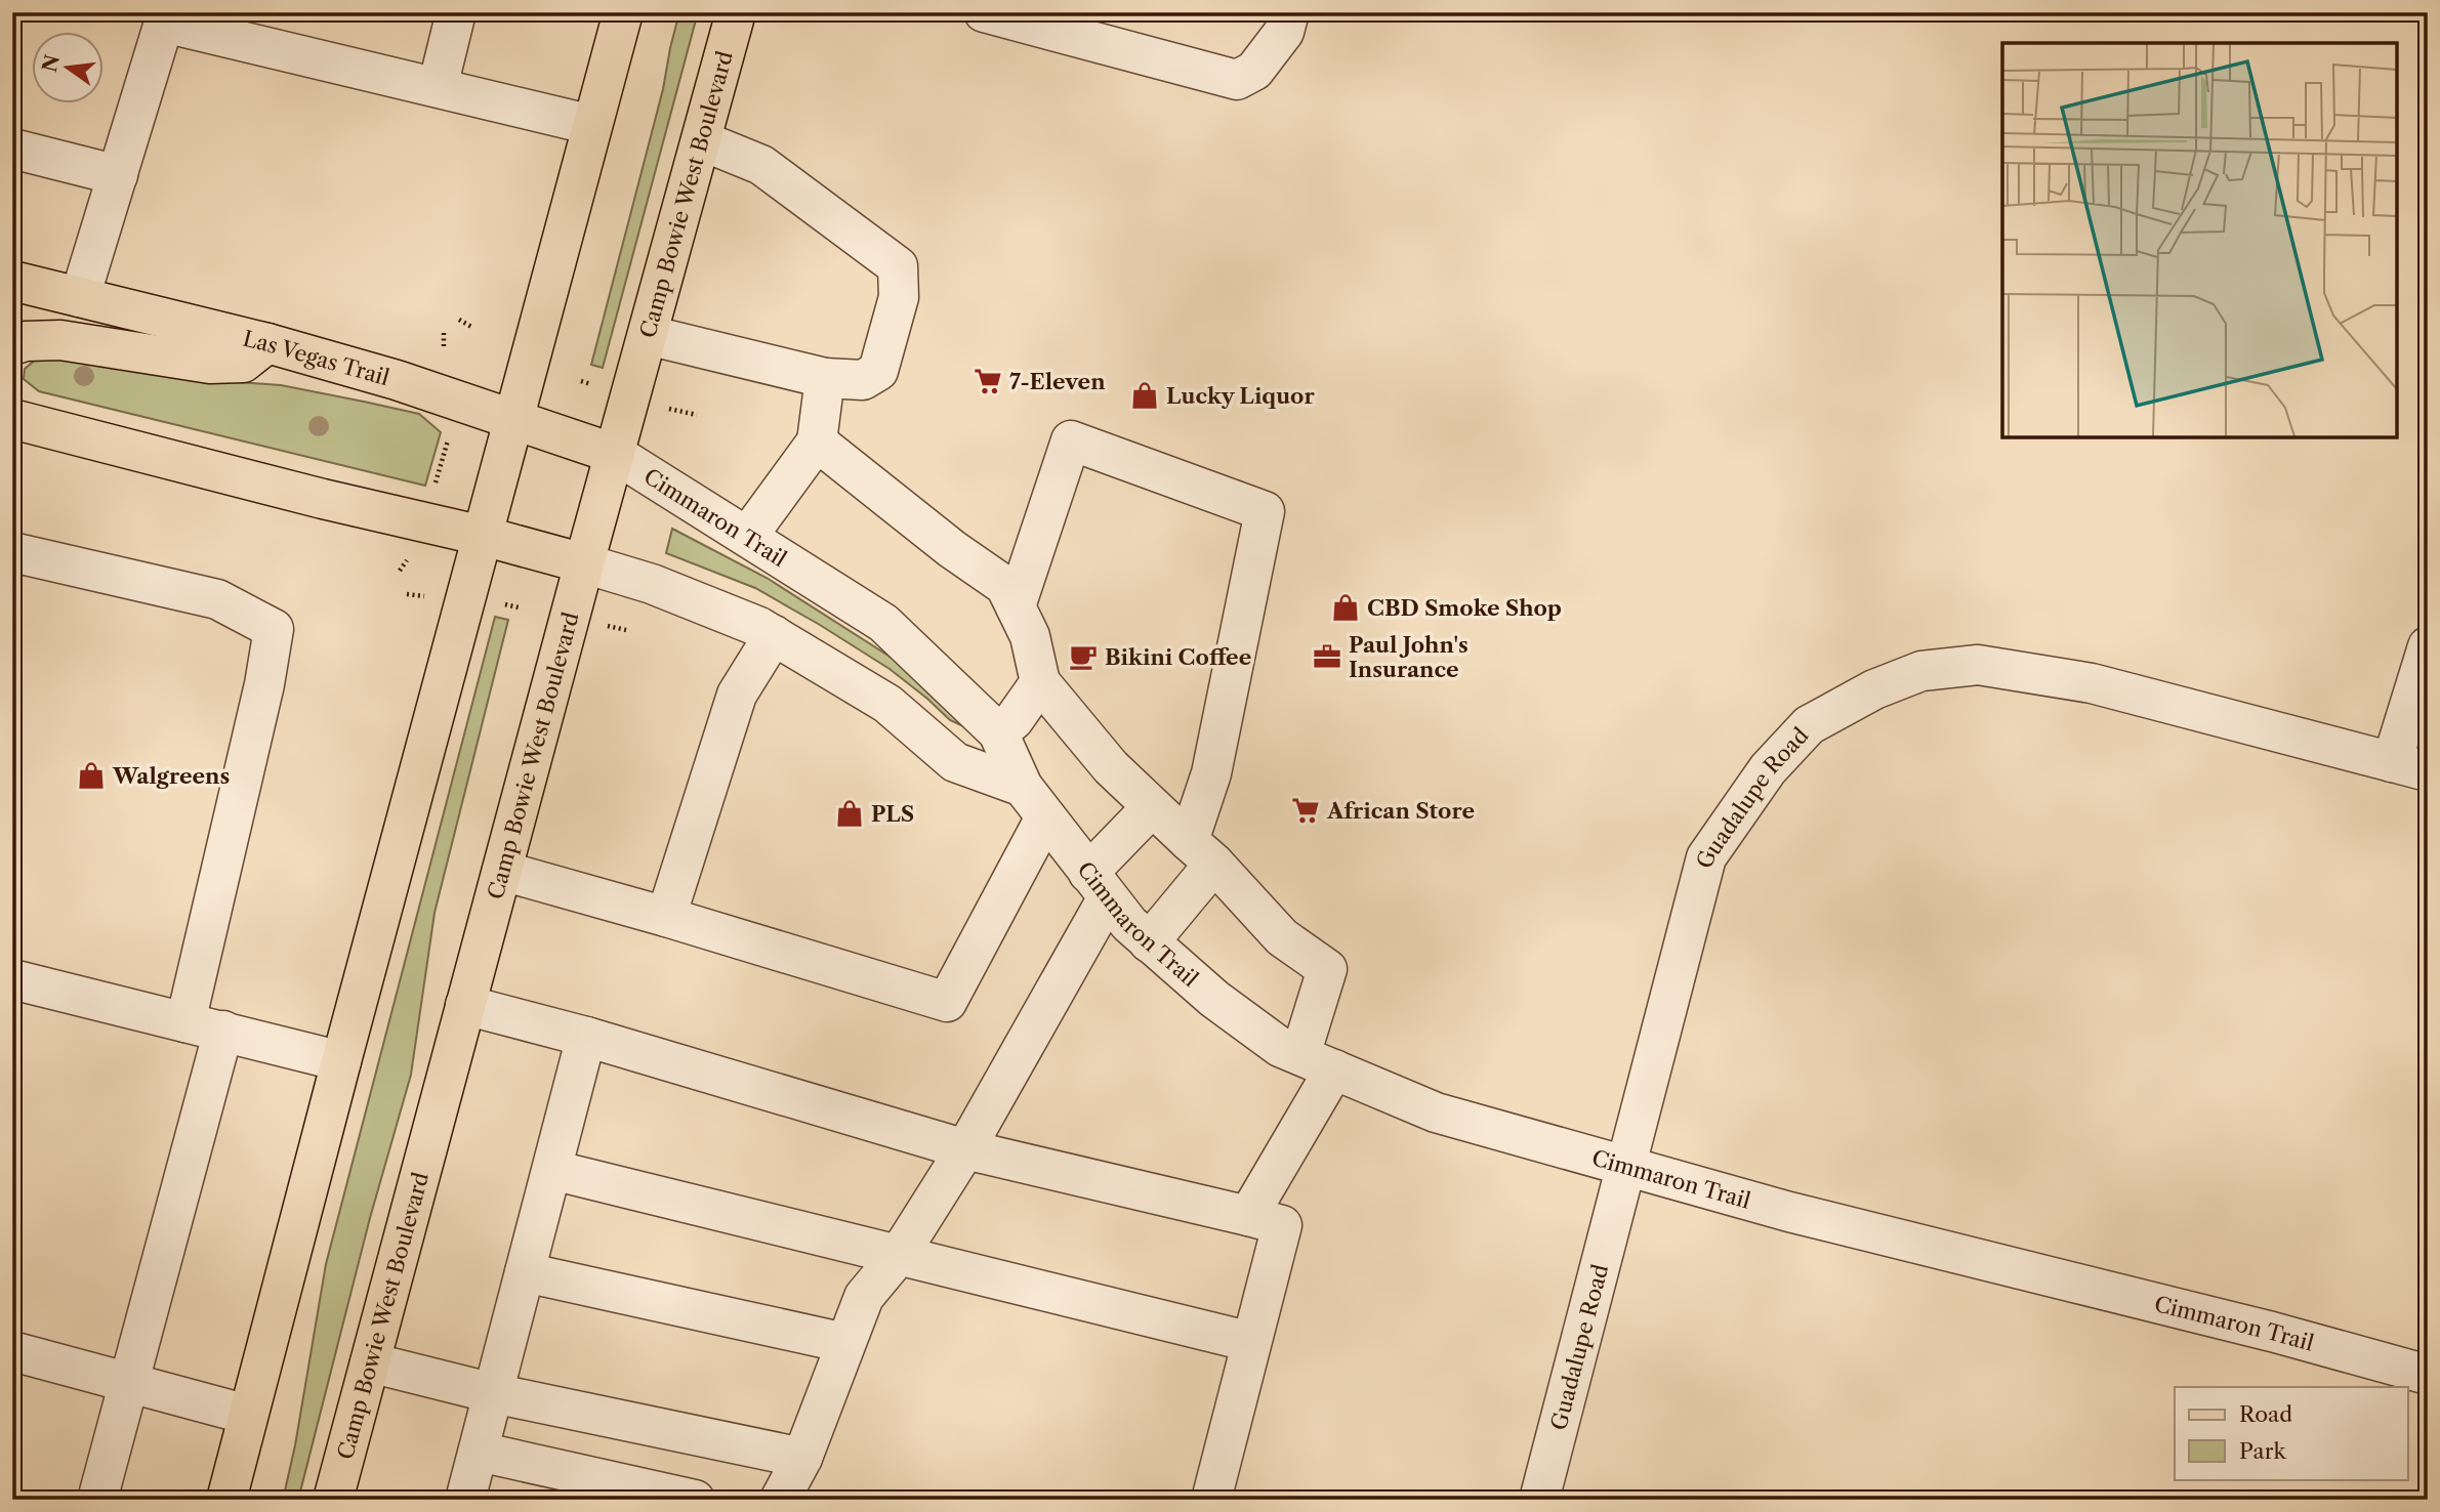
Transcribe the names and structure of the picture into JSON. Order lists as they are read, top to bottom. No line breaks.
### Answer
{"streets":{"main road":["Camp Bowie West Boulevard","Las Vegas Trail"],"street":["Cimmaron Trail","Guadalupe Road"]},"crossings":[["Camp Bowie West Boulevard","Las Vegas Trail"],["Camp Bowie West Boulevard","Cimmaron Trail"],["Las Vegas Trail","Cimmaron Trail"],["Cimmaron Trail","Guadalupe Road"]],"places":{"supermarket":["7-Eleven","African Store"],"shop":["Lucky Liquor","CBD Smoke Shop","Walgreens","PLS"],"cafe":["Bikini Coffee"],"office":["Paul John's Insurance"]},"legend":["Road","Park"],"north":"left"}
